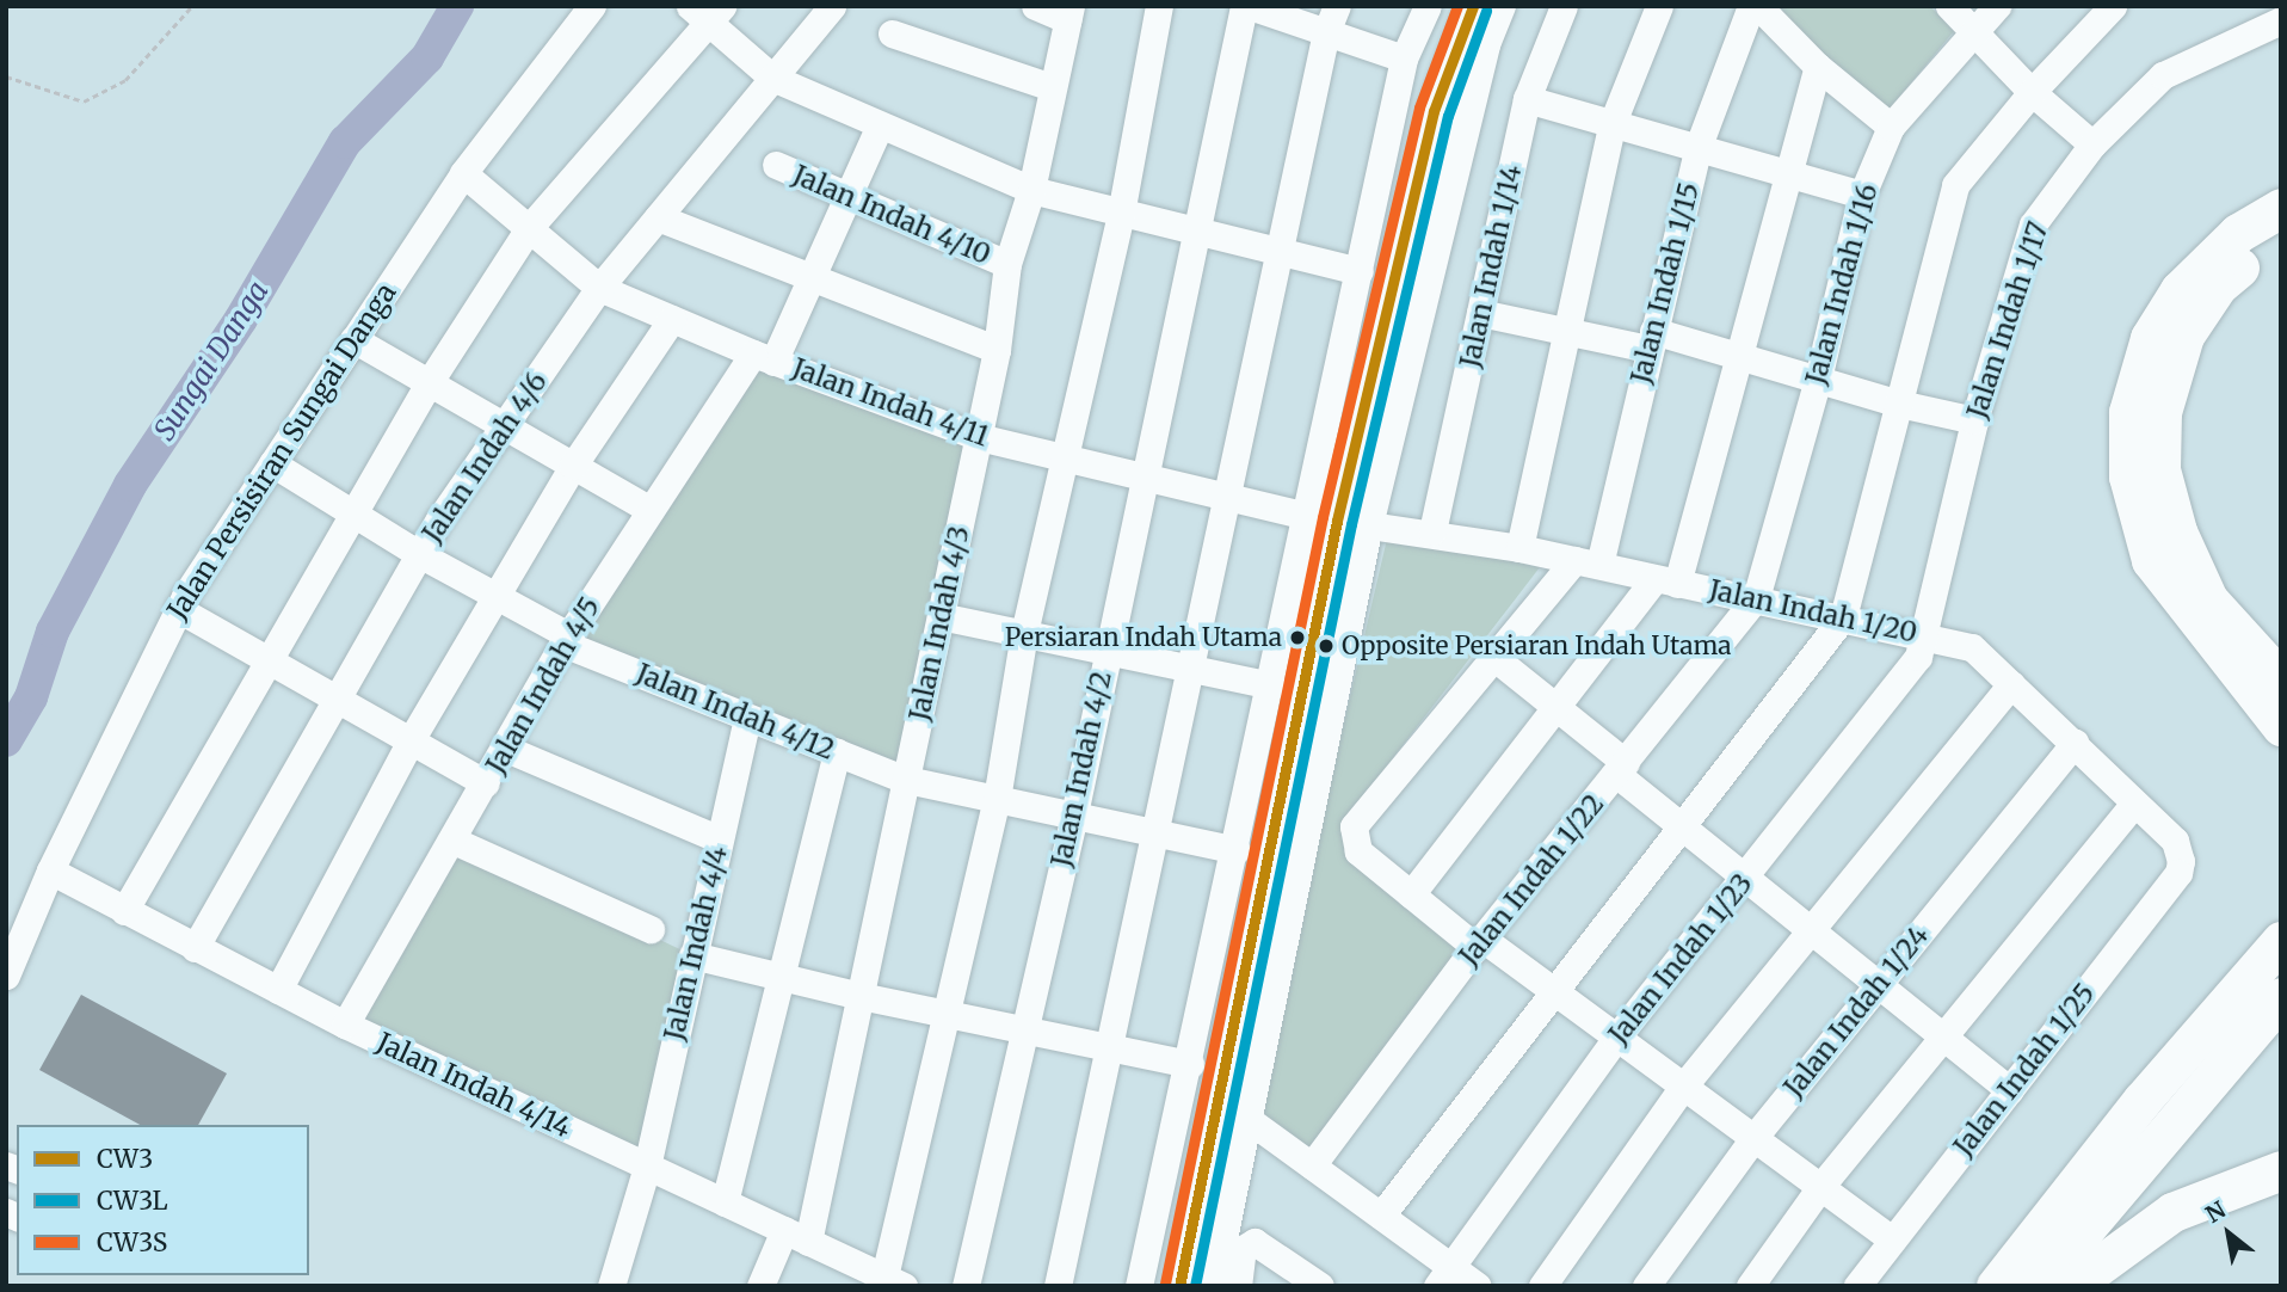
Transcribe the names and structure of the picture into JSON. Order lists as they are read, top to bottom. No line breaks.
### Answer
{"streets":{"street":["Jalan Indah 4/10","Jalan Indah 1/14","Jalan Indah 1/15","Jalan Indah 1/16","Jalan Indah 1/17","Jalan Indah 4/11","Jalan Persisiran Sungai Danga","Jalan Indah 4/6","Jalan Indah 1/20","Jalan Indah 4/3","Jalan Indah 4/5","Jalan Indah 4/12","Jalan Indah 4/2","Jalan Indah 1/22","Jalan Indah 4/4","Jalan Indah 1/23","Jalan Indah 1/24","Jalan Indah 1/25","Jalan Indah 4/14"]},"crossings":[["Jalan Indah 4/10","Jalan Indah 4/3"],["Jalan Indah 4/10","Jalan Indah 4/5"],["Jalan Indah 1/14","Jalan Indah 1/20"],["Jalan Indah 1/15","Jalan Indah 1/20"],["Jalan Indah 1/16","Jalan Indah 1/20"],["Jalan Indah 1/16","Jalan Indah 1/22"],["Jalan Indah 1/17","Jalan Indah 1/20"],["Jalan Indah 1/17","Jalan Indah 1/23"],["Jalan Indah 4/11","Jalan Persisiran Sungai Danga"],["Jalan Indah 4/11","Jalan Indah 4/6"],["Jalan Indah 4/11","Jalan Indah 1/20"],["Jalan Indah 4/11","Jalan Indah 4/3"],["Jalan Indah 4/11","Jalan Indah 4/5"],["Jalan Indah 4/11","Jalan Indah 4/2"],["Jalan Persisiran Sungai Danga","Jalan Indah 4/12"],["Jalan Persisiran Sungai Danga","Jalan Indah 4/14"],["Jalan Indah 4/6","Jalan Indah 4/12"],["Jalan Indah 4/6","Jalan Indah 4/14"],["Jalan Indah 1/20","Jalan Indah 1/22"],["Jalan Indah 1/20","Jalan Indah 1/23"],["Jalan Indah 1/20","Jalan Indah 1/24"],["Jalan Indah 1/20","Jalan Indah 1/25"],["Jalan Indah 4/3","Jalan Indah 4/12"],["Jalan Indah 4/3","Jalan Indah 4/14"],["Jalan Indah 4/5","Jalan Indah 4/12"],["Jalan Indah 4/5","Jalan Indah 4/14"],["Jalan Indah 4/12","Jalan Indah 4/2"],["Jalan Indah 4/12","Jalan Indah 4/4"],["Jalan Indah 4/4","Jalan Indah 4/14"]],"water":["Sungai Danga"],"places":["Persiaran Indah Utama","Opposite Persiaran Indah Utama"],"lines":["transit line CW3","transit line CW3S","transit line CW3L"],"legend":["CW3","CW3L","CW3S"],"north":"top left"}
